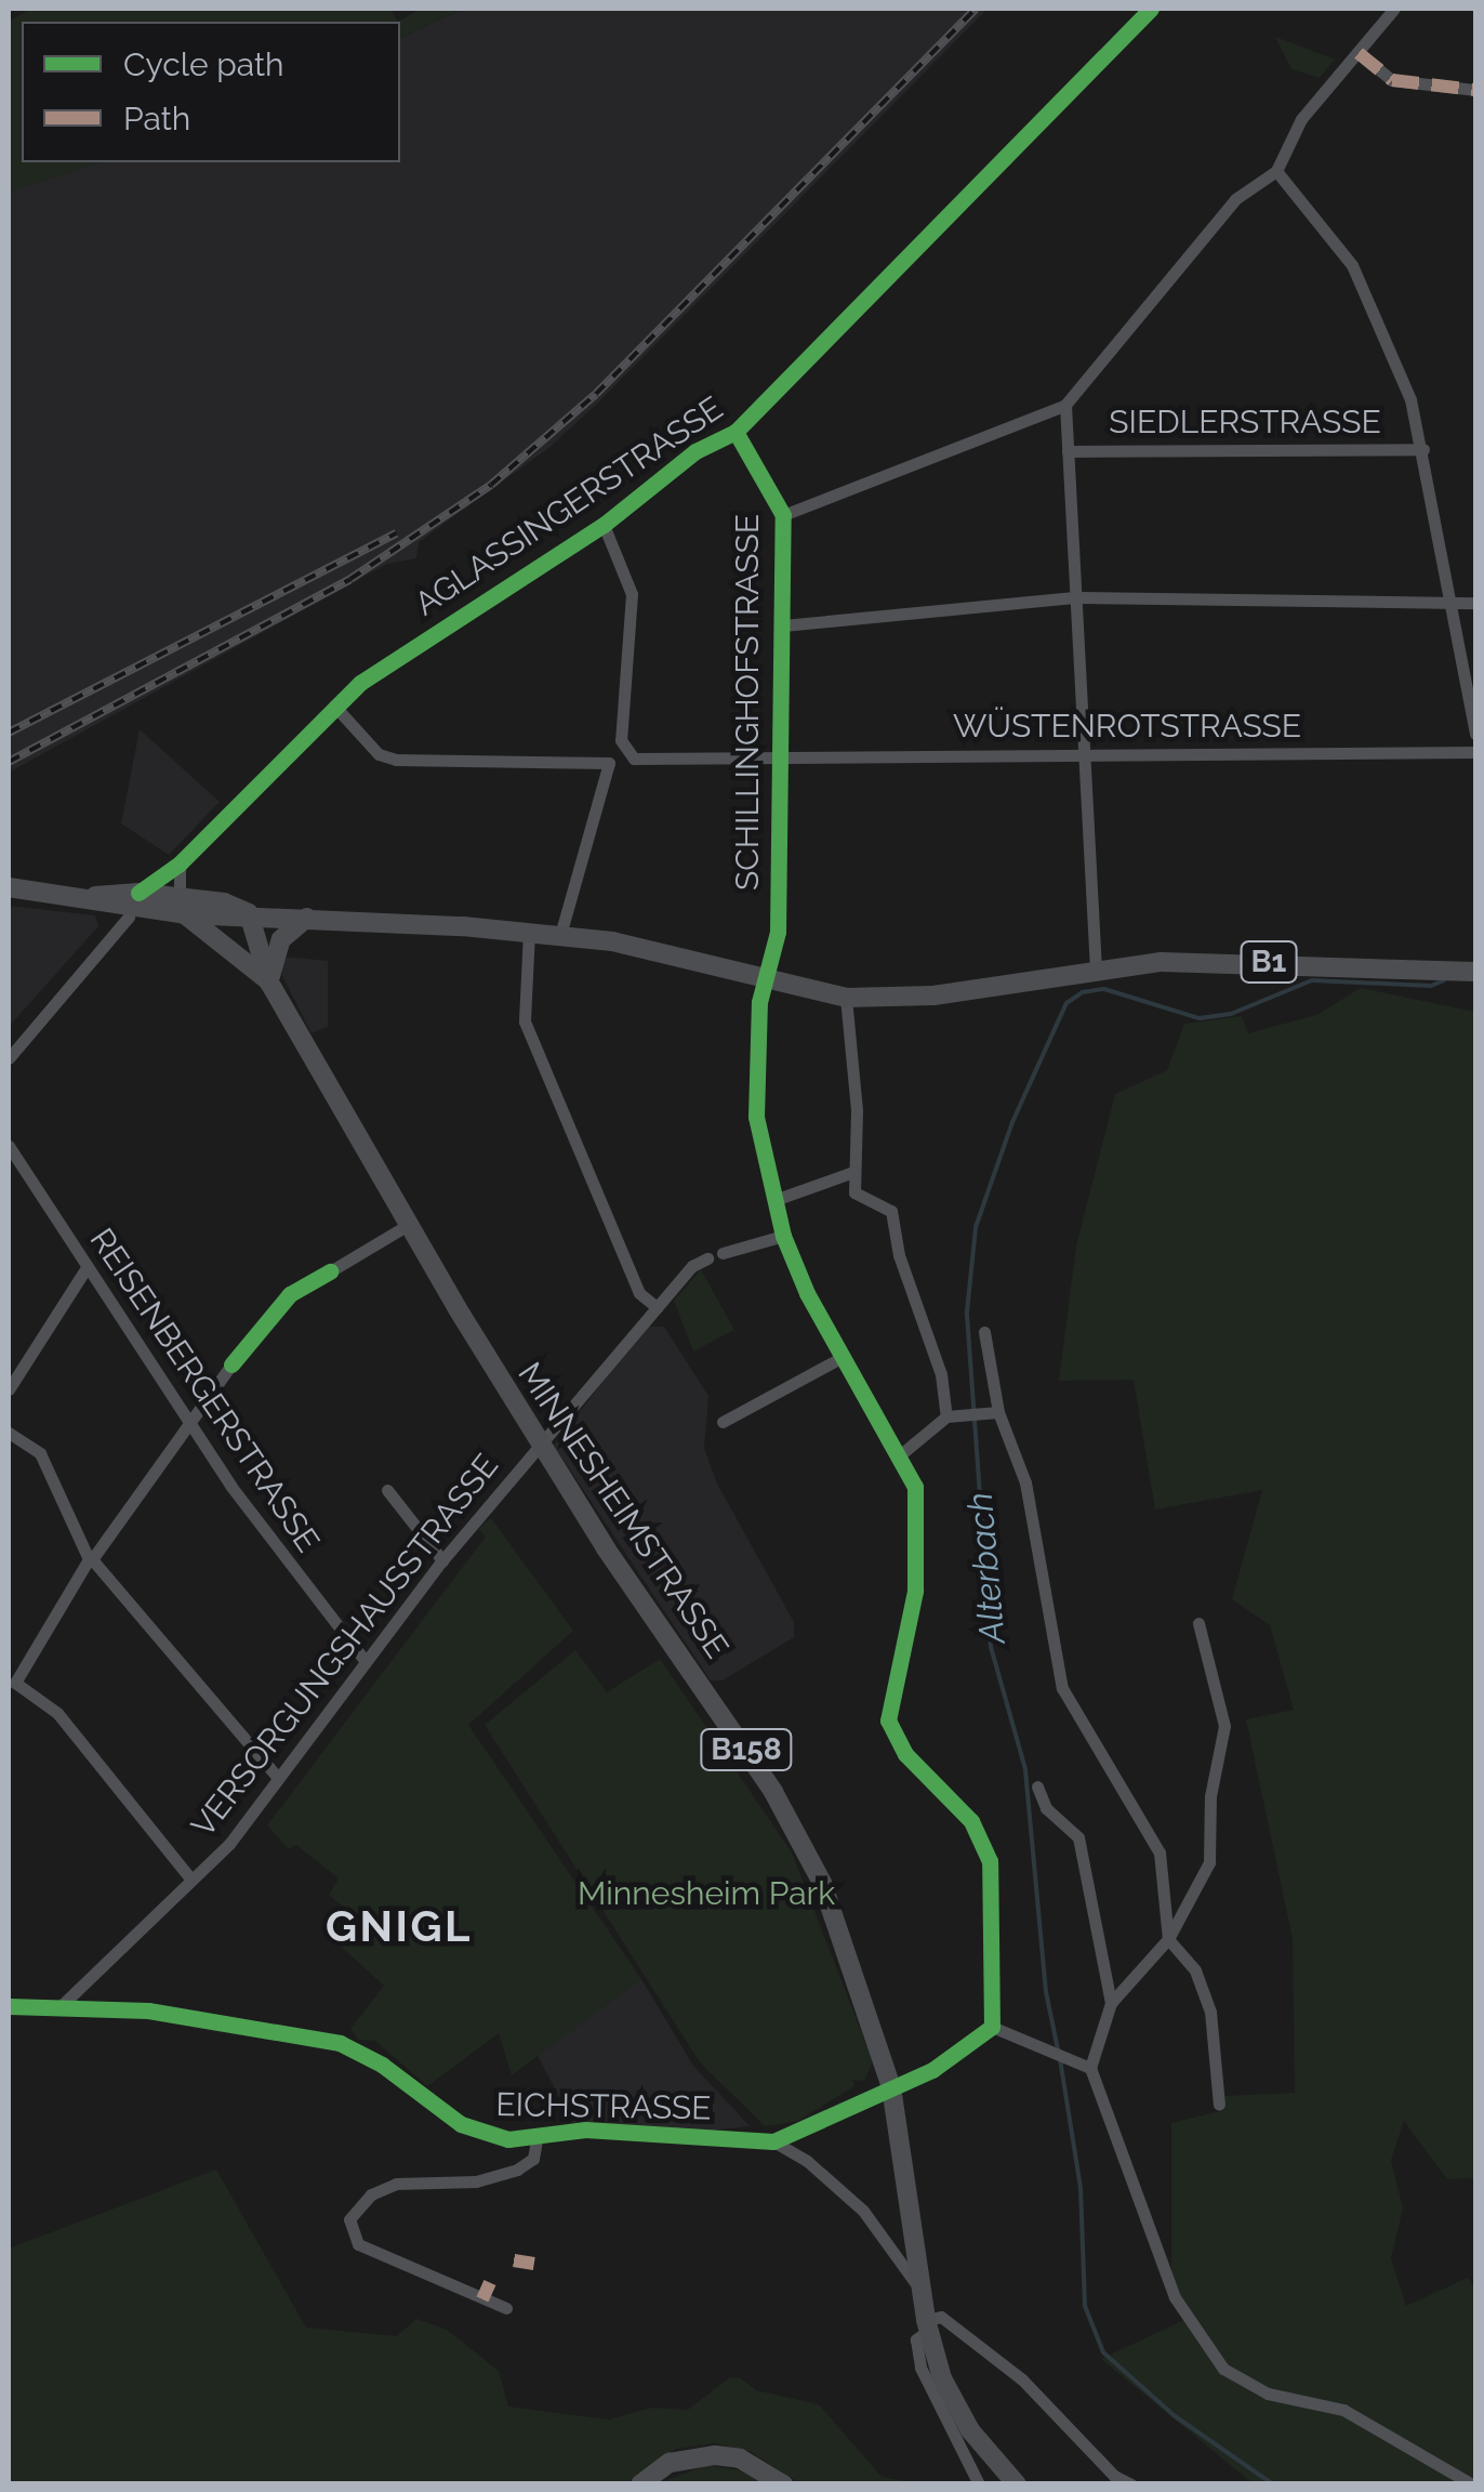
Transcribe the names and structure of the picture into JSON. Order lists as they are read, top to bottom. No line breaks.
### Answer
{"streets":{"main road":["B1","MINNESHEIMSTRASSE","B158"],"street":["SIEDLERSTRASSE","AGLASSINGERSTRASSE","SCHILLINGHOFSTRASSE","WÜSTENROTSTRASSE","REISENBERGERSTRASSE","VERSORGUNGSHAUSSTRASSE","EICHSTRASSE"]},"crossings":[["AGLASSINGERSTRASSE","SCHILLINGHOFSTRASSE"],["AGLASSINGERSTRASSE","WÜSTENROTSTRASSE"],["AGLASSINGERSTRASSE","B1"],["SCHILLINGHOFSTRASSE","WÜSTENROTSTRASSE"],["SCHILLINGHOFSTRASSE","B1"],["SCHILLINGHOFSTRASSE","EICHSTRASSE"],["B1","MINNESHEIMSTRASSE"],["REISENBERGERSTRASSE","VERSORGUNGSHAUSSTRASSE"],["MINNESHEIMSTRASSE","VERSORGUNGSHAUSSTRASSE"],["MINNESHEIMSTRASSE","B158"],["MINNESHEIMSTRASSE","EICHSTRASSE"],["VERSORGUNGSHAUSSTRASSE","EICHSTRASSE"],["B158","EICHSTRASSE"]],"districts":["GNIGL"],"water":["Alterbach"],"parks":["Minnesheim Park"],"legend":["Cycle path","Path"]}
